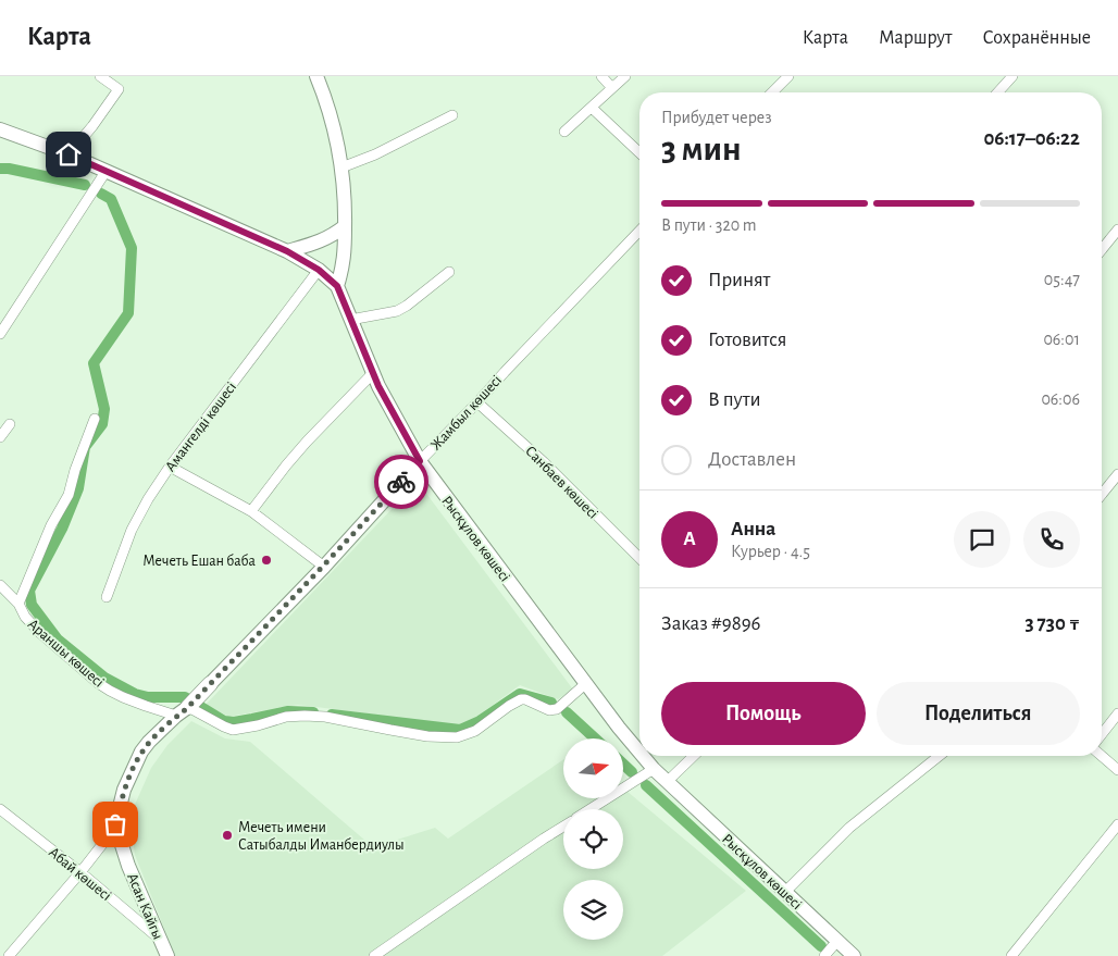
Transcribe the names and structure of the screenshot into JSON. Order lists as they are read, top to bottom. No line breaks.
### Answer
{"streets":{"main road":["Жамбыл көшесі","Рысқұлов көшесі","Асан Кайгы"],"street":["Амангелді көшесі","Санбаев көшесі","Араншы көшесі","Абай көшесі"]},"crossings":[["Жамбыл көшесі","Санбаев көшесі"],["Жамбыл көшесі","Рысқұлов көшесі"],["Жамбыл көшесі","Араншы көшесі"],["Жамбыл көшесі","Абай көшесі"],["Жамбыл көшесі","Асан Кайгы"],["Амангелді көшесі","Рысқұлов көшесі"],["Рысқұлов көшесі","Араншы көшесі"],["Абай көшесі","Асан Кайгы"]],"places":["Мечеть Ешан баба","Мечеть имени Сатыбалды Иманбердиулы"],"north":"right","page":{"header":"Карта","nav":["Карта","Маршрут","Сохранённые"],"heading":["3 мин","Прибудет через","06:17–06:22"],"panel":["Анна","Курьер · 4.5","Заказ #9896","3 730 ₸"],"bar":"В пути · 320 m","list":[["Принят","05:47"],["Готовится","06:01"],["В пути","06:06"],"Доставлен"],"round":"А","buttons":["Помощь","Поделиться"]}}
